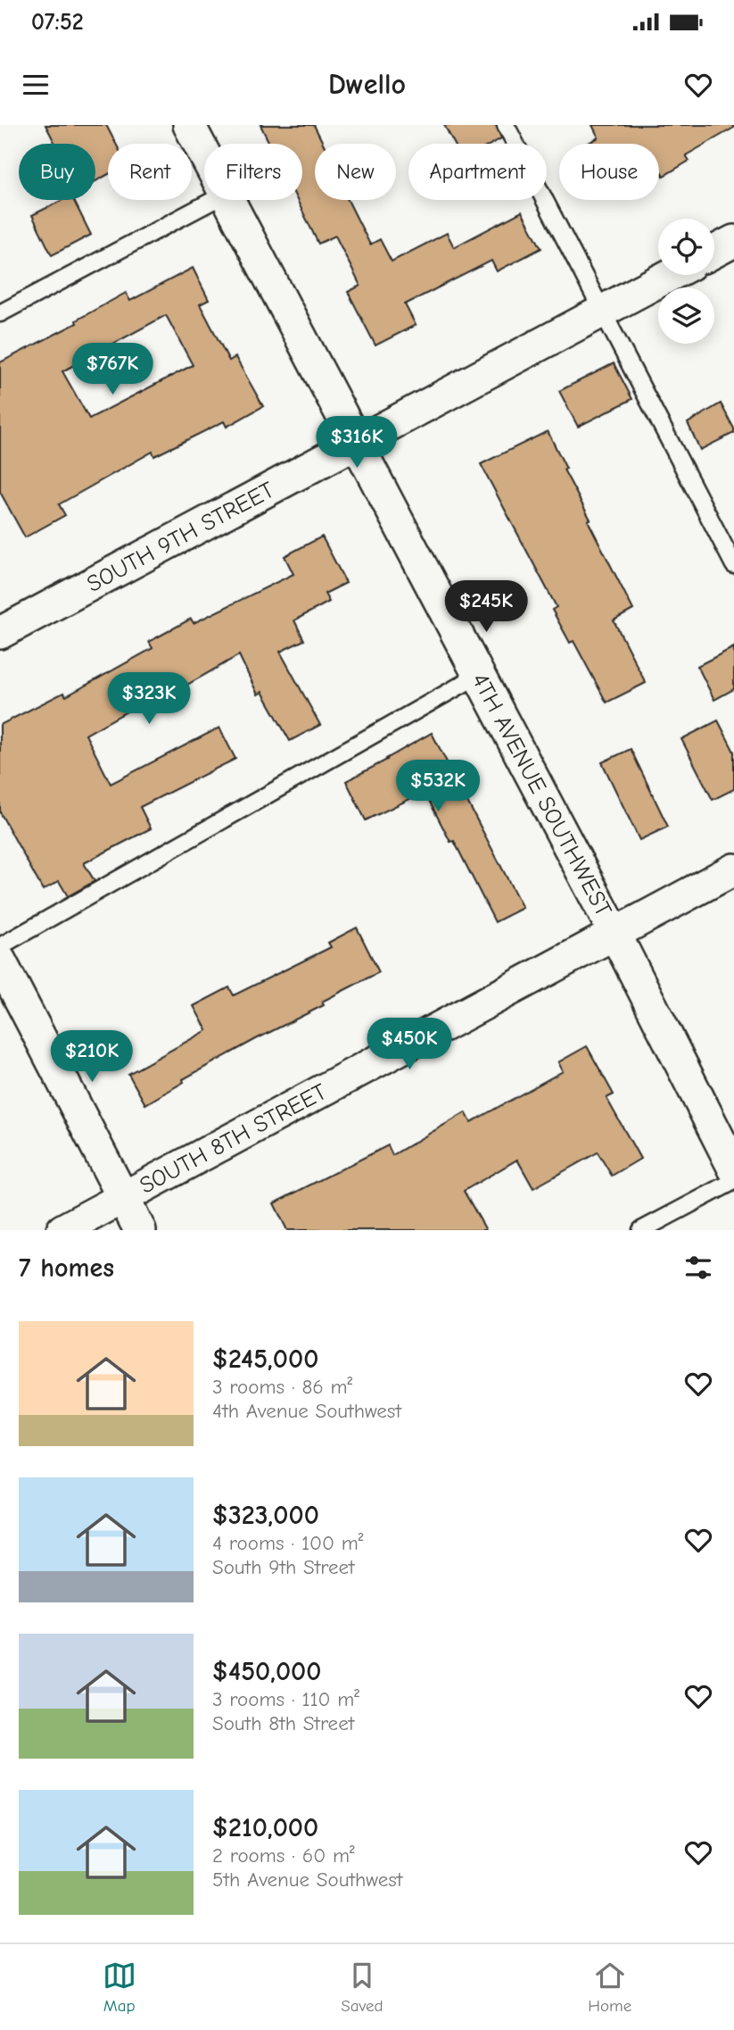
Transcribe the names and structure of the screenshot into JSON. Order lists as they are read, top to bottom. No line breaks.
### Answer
{"streets":{"street":["SOUTH 9TH STREET","4TH AVENUE SOUTHWEST","SOUTH 8TH STREET"]},"crossings":[["SOUTH 9TH STREET","4TH AVENUE SOUTHWEST"],["4TH AVENUE SOUTHWEST","SOUTH 8TH STREET"]],"page":{"status":"07:52","header":"Dwello","chip":["Buy","Rent","Filters","New","Apartment","House"],"price":["$767K","$316K","$245K","$323K","$532K","$450K","$210K"],"heading":"7 homes","list":[{"name":"$245,000","note":"3 rooms · 86 m² · 4th Avenue Southwest"},{"name":"$323,000","note":"4 rooms · 100 m² · South 9th Street"},{"name":"$450,000","note":"3 rooms · 110 m² · South 8th Street"},{"name":"$210,000","note":"2 rooms · 60 m² · 5th Avenue Southwest"}],"tabs":["Map","Saved","Home"]}}
